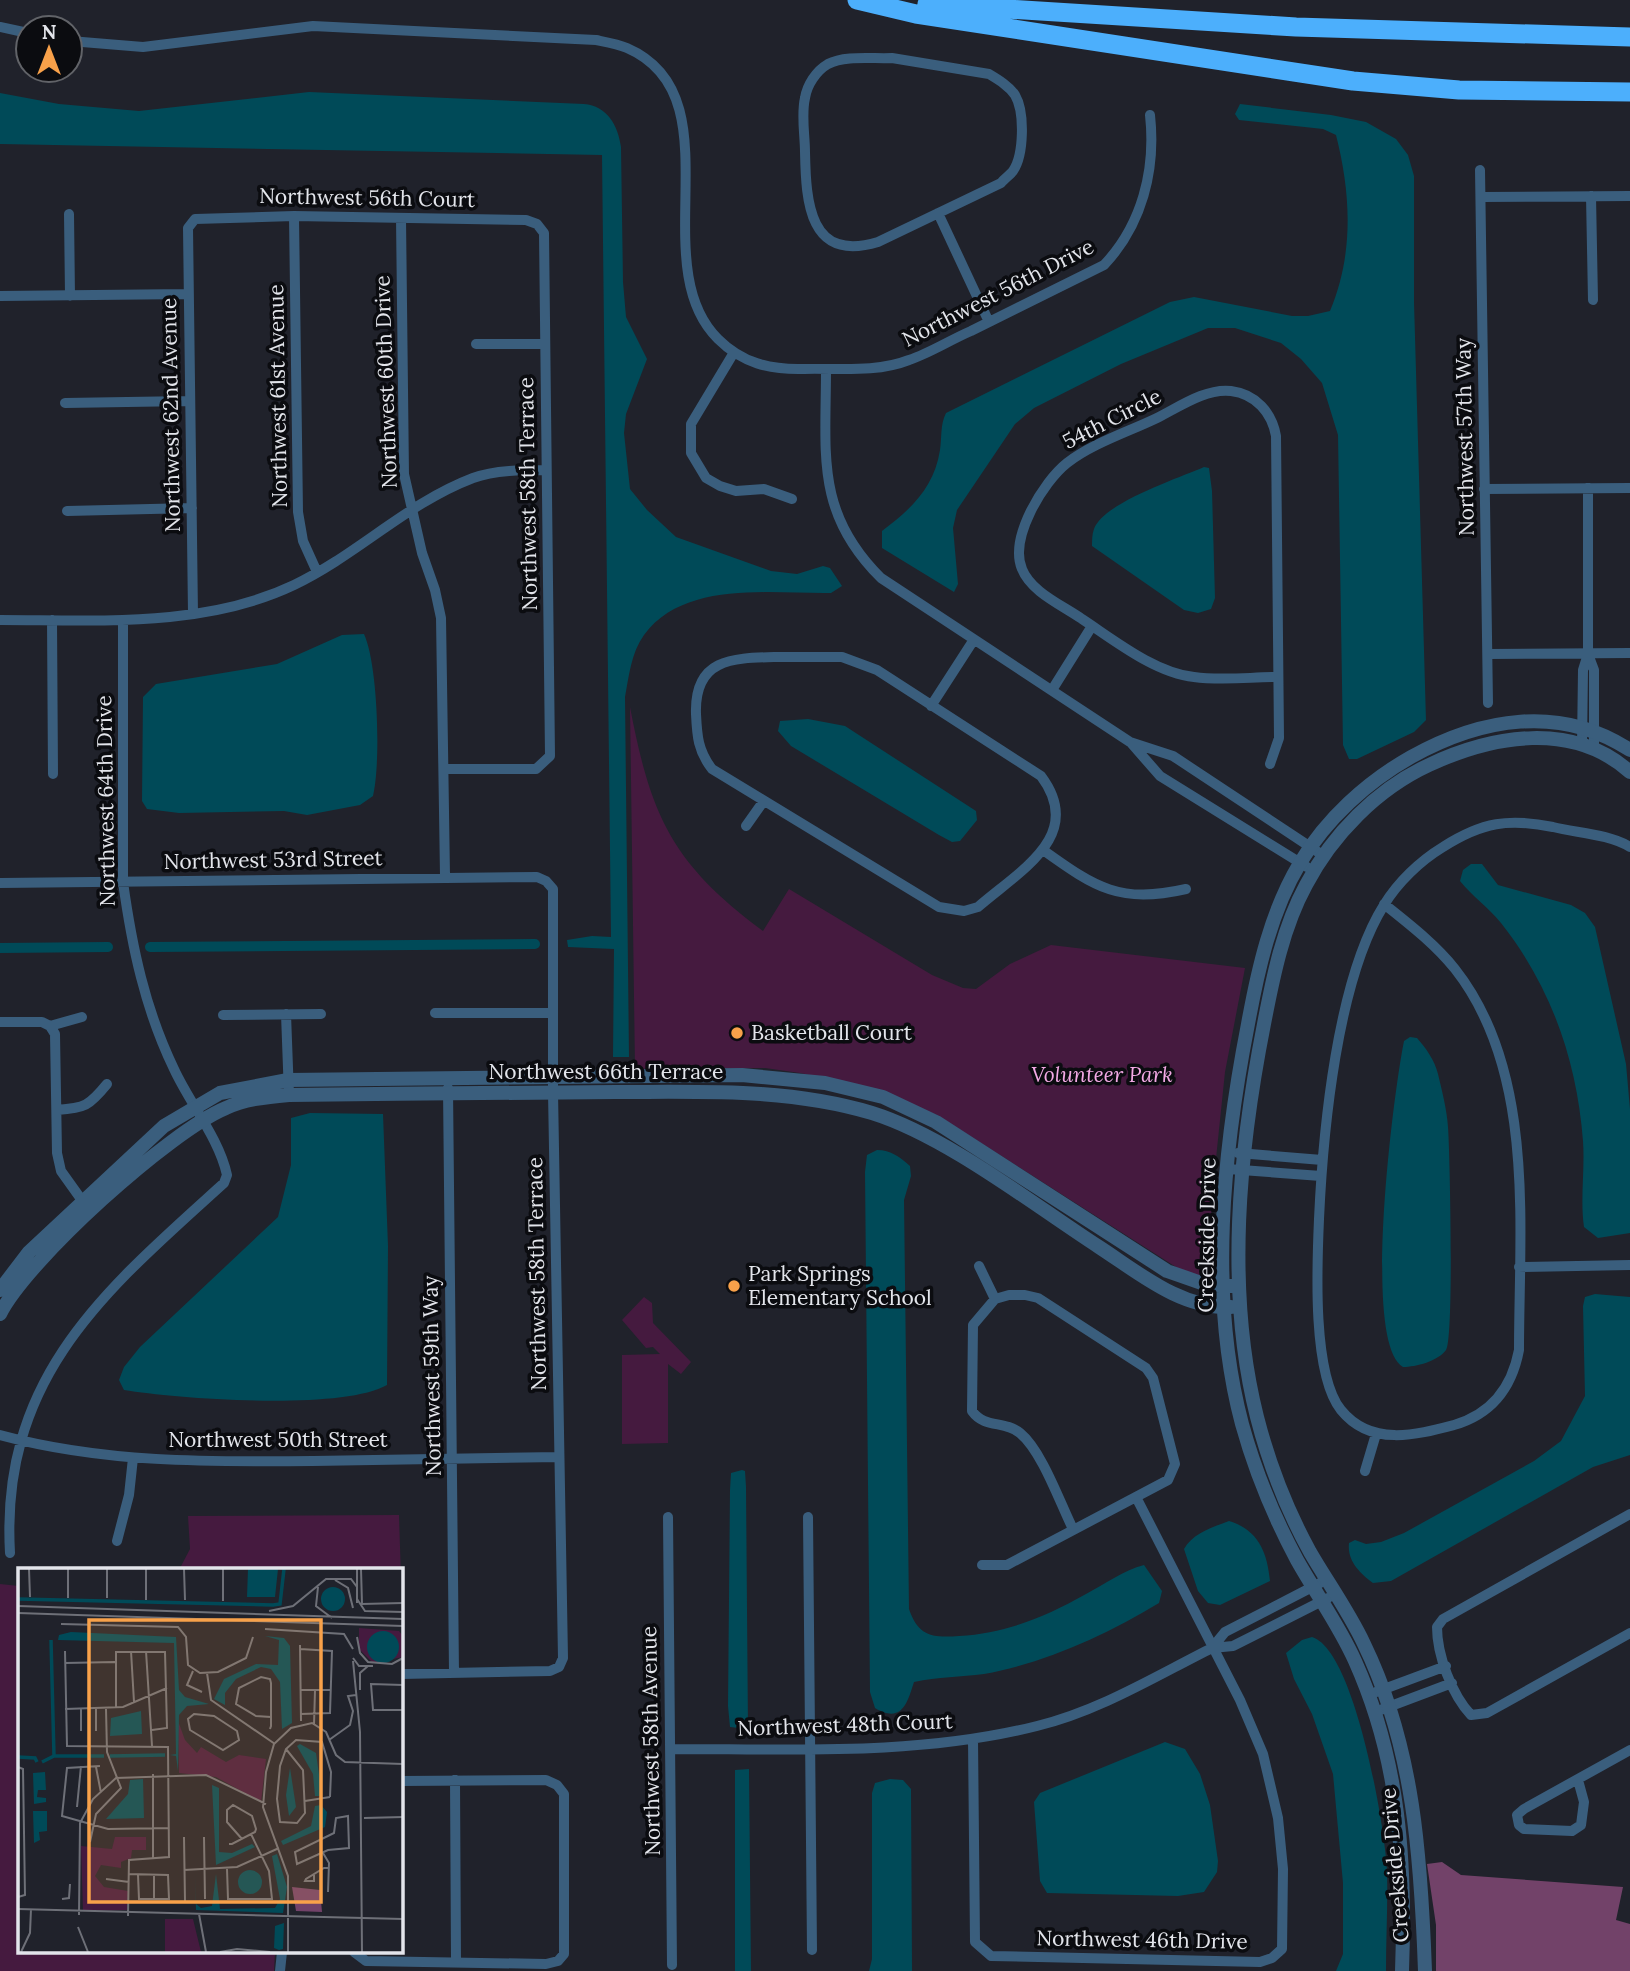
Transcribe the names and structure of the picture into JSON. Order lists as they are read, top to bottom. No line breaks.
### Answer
{"streets":{"street":["Northwest 56th Court","Northwest 56th Drive","Northwest 60th Drive","Northwest 61st Avenue","Northwest 62nd Avenue","54th Circle","Northwest 57th Way","Northwest 58th Terrace","Northwest 64th Drive","Northwest 53rd Street","Northwest 66th Terrace","Creekside Drive","Northwest 59th Way","Northwest 50th Street","Northwest 48th Court","Northwest 58th Avenue","Northwest 46th Drive"]},"crossings":[["Northwest 56th Court","Northwest 60th Drive"],["Northwest 56th Court","Northwest 61st Avenue"],["Northwest 56th Court","Northwest 62nd Avenue"],["Northwest 56th Court","Northwest 58th Terrace"],["Northwest 60th Drive","Northwest 58th Terrace"],["Northwest 60th Drive","Northwest 53rd Street"],["Northwest 58th Terrace","Northwest 53rd Street"],["Northwest 58th Terrace","Northwest 66th Terrace"],["Northwest 58th Terrace","Northwest 59th Way"],["Northwest 58th Terrace","Northwest 50th Street"],["Northwest 64th Drive","Northwest 53rd Street"],["Northwest 64th Drive","Northwest 66th Terrace"],["Northwest 64th Drive","Northwest 50th Street"],["Northwest 66th Terrace","Creekside Drive"],["Northwest 66th Terrace","Northwest 59th Way"],["Creekside Drive","Northwest 48th Court"],["Northwest 59th Way","Northwest 50th Street"],["Northwest 48th Court","Northwest 58th Avenue"],["Northwest 48th Court","Northwest 46th Drive"]],"parks":["Volunteer Park"],"places":["Basketball Court","Park Springs Elementary School"],"north":"top"}
